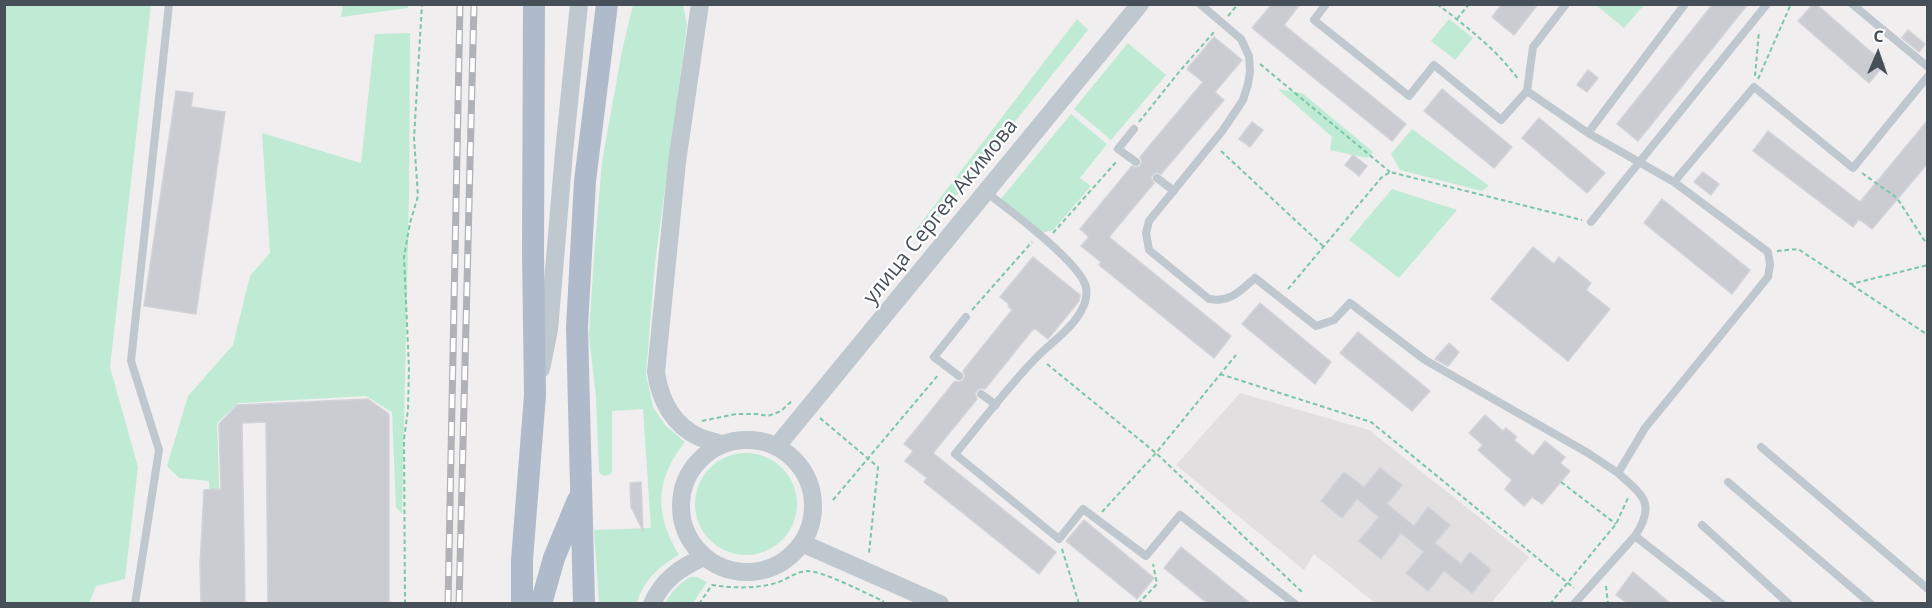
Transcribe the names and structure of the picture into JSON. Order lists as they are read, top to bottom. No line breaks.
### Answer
{"streets":{"street":["улица Сергея Акимова"]},"north":"top"}
